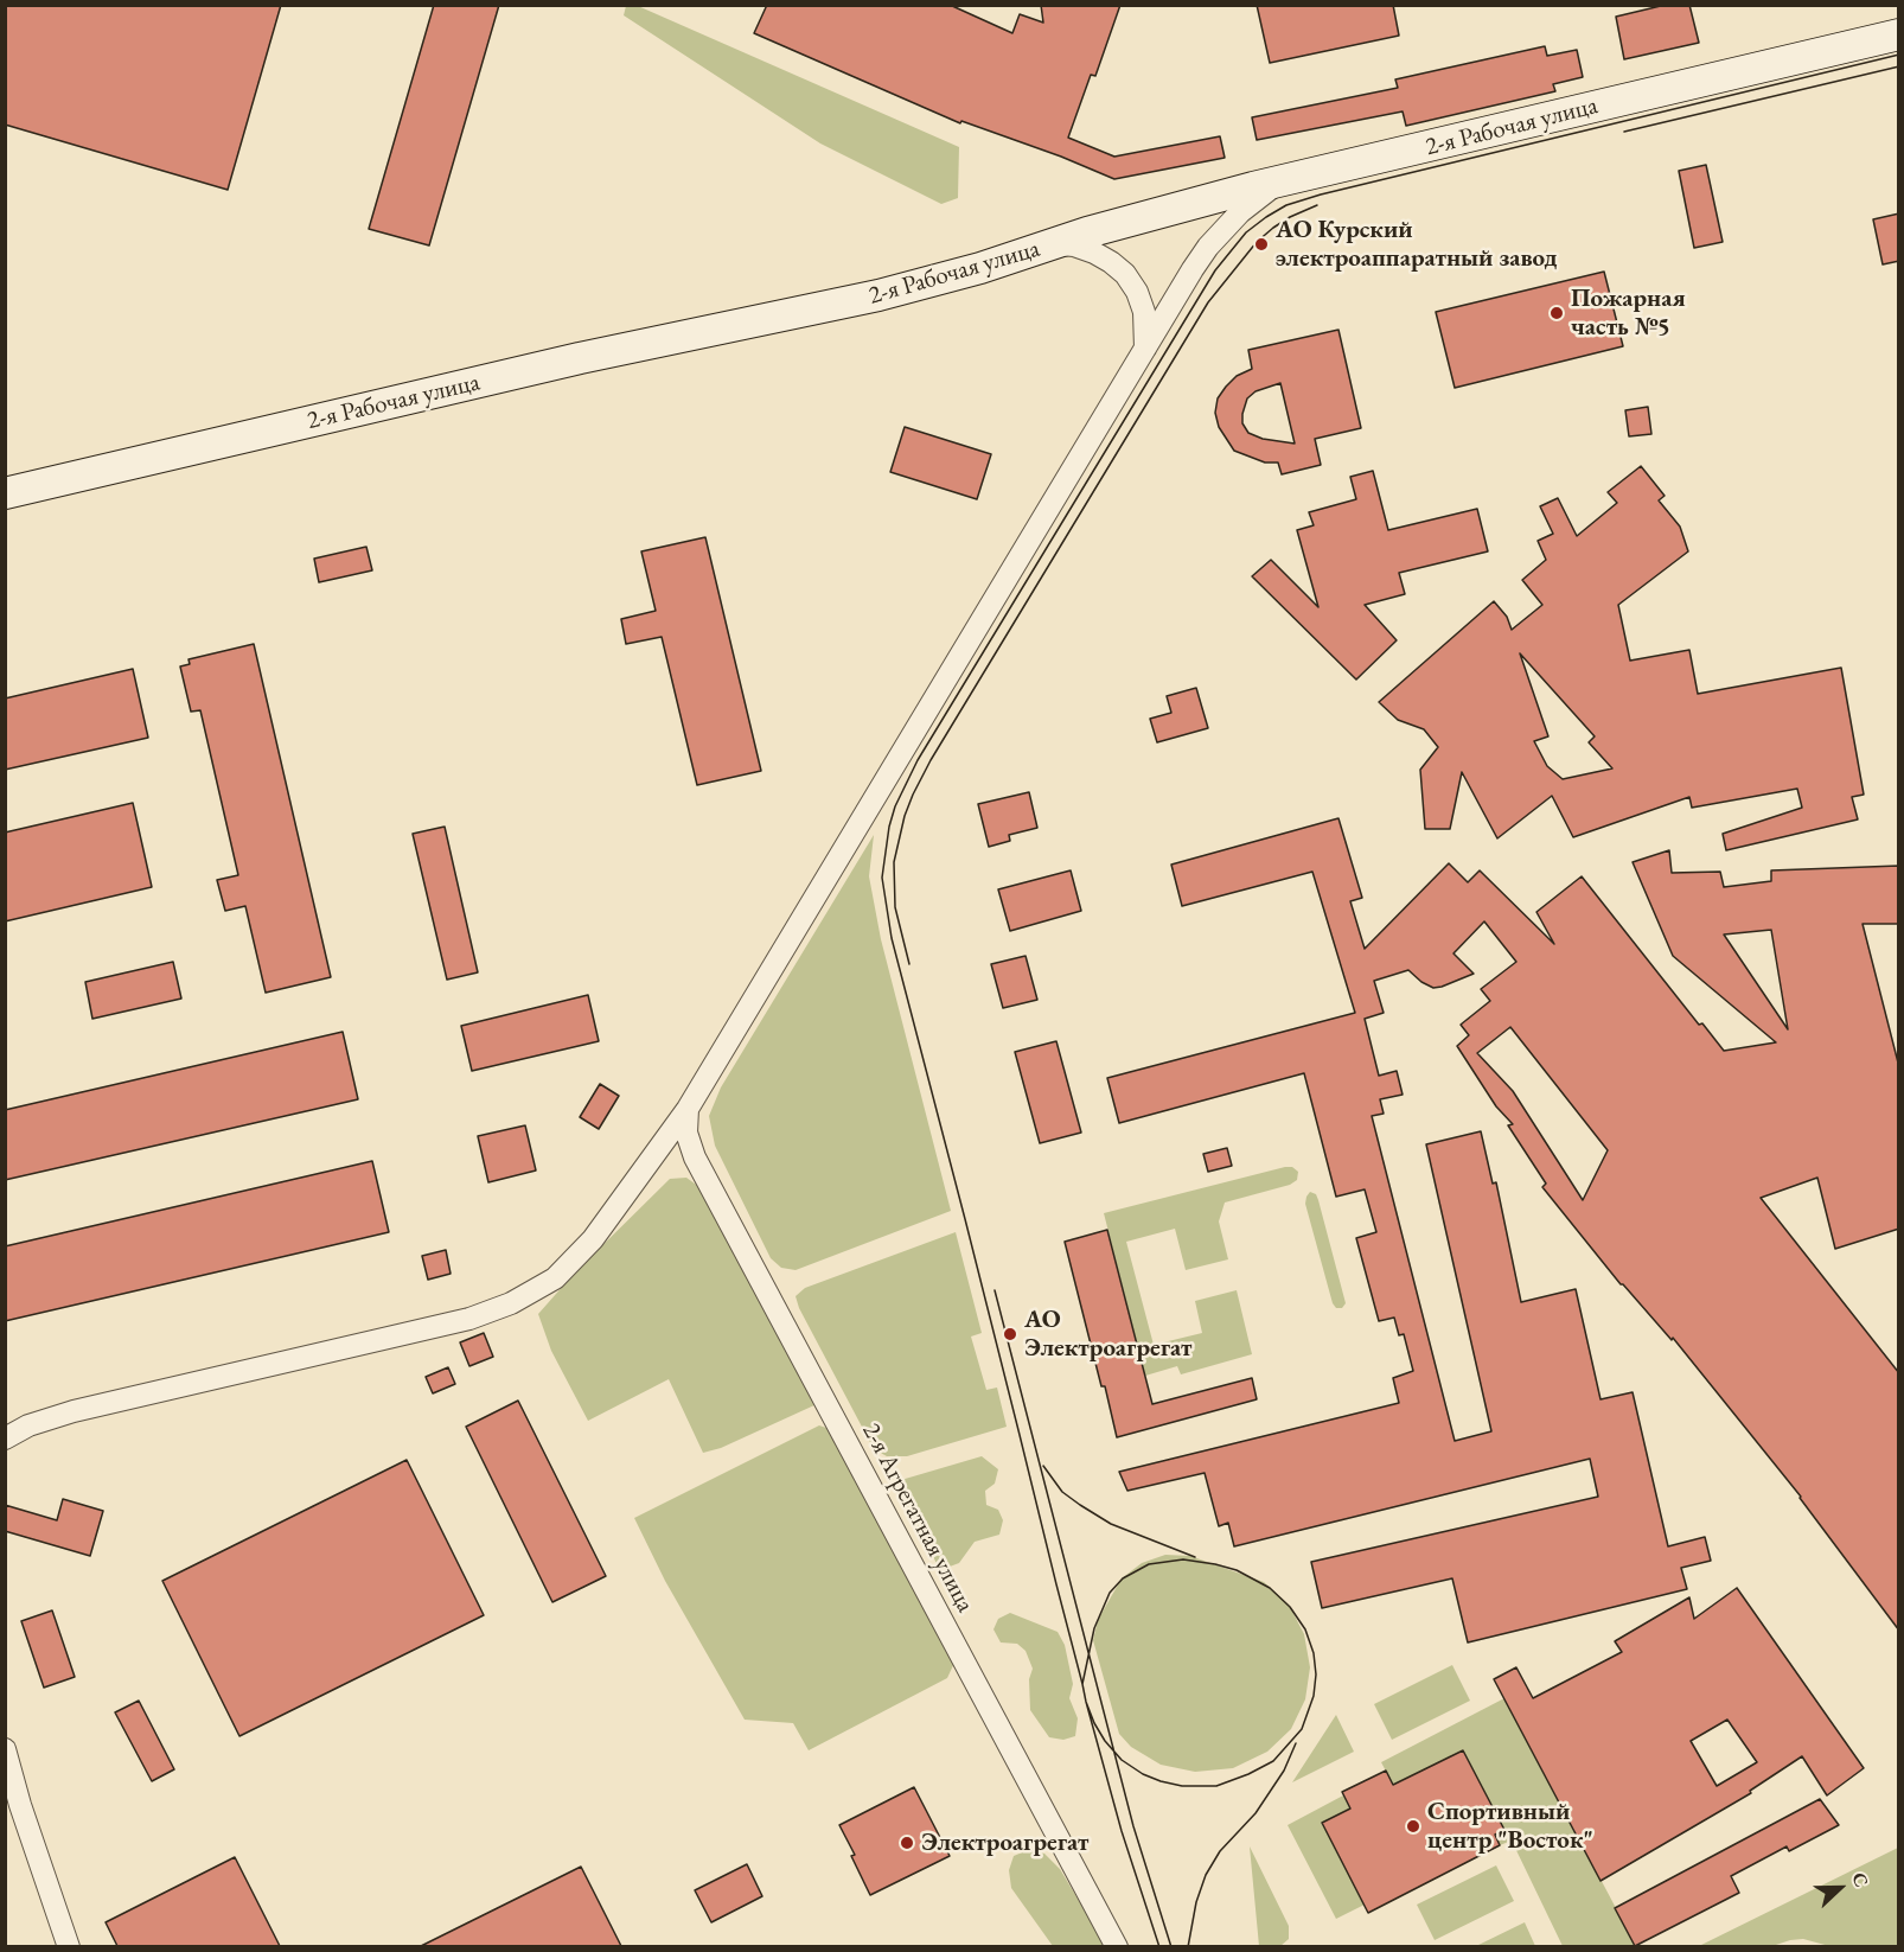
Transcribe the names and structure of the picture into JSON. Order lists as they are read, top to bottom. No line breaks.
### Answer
{"streets":{"main road":["2-я Рабочая улица"],"street":["2-я Агрегатная улица"]},"places":["АО Курский электроаппаратный завод","Пожарная часть №5","АО Электроагрегат","Спортивный центр \"Восток\"","Электроагрегат"],"north":"right"}
